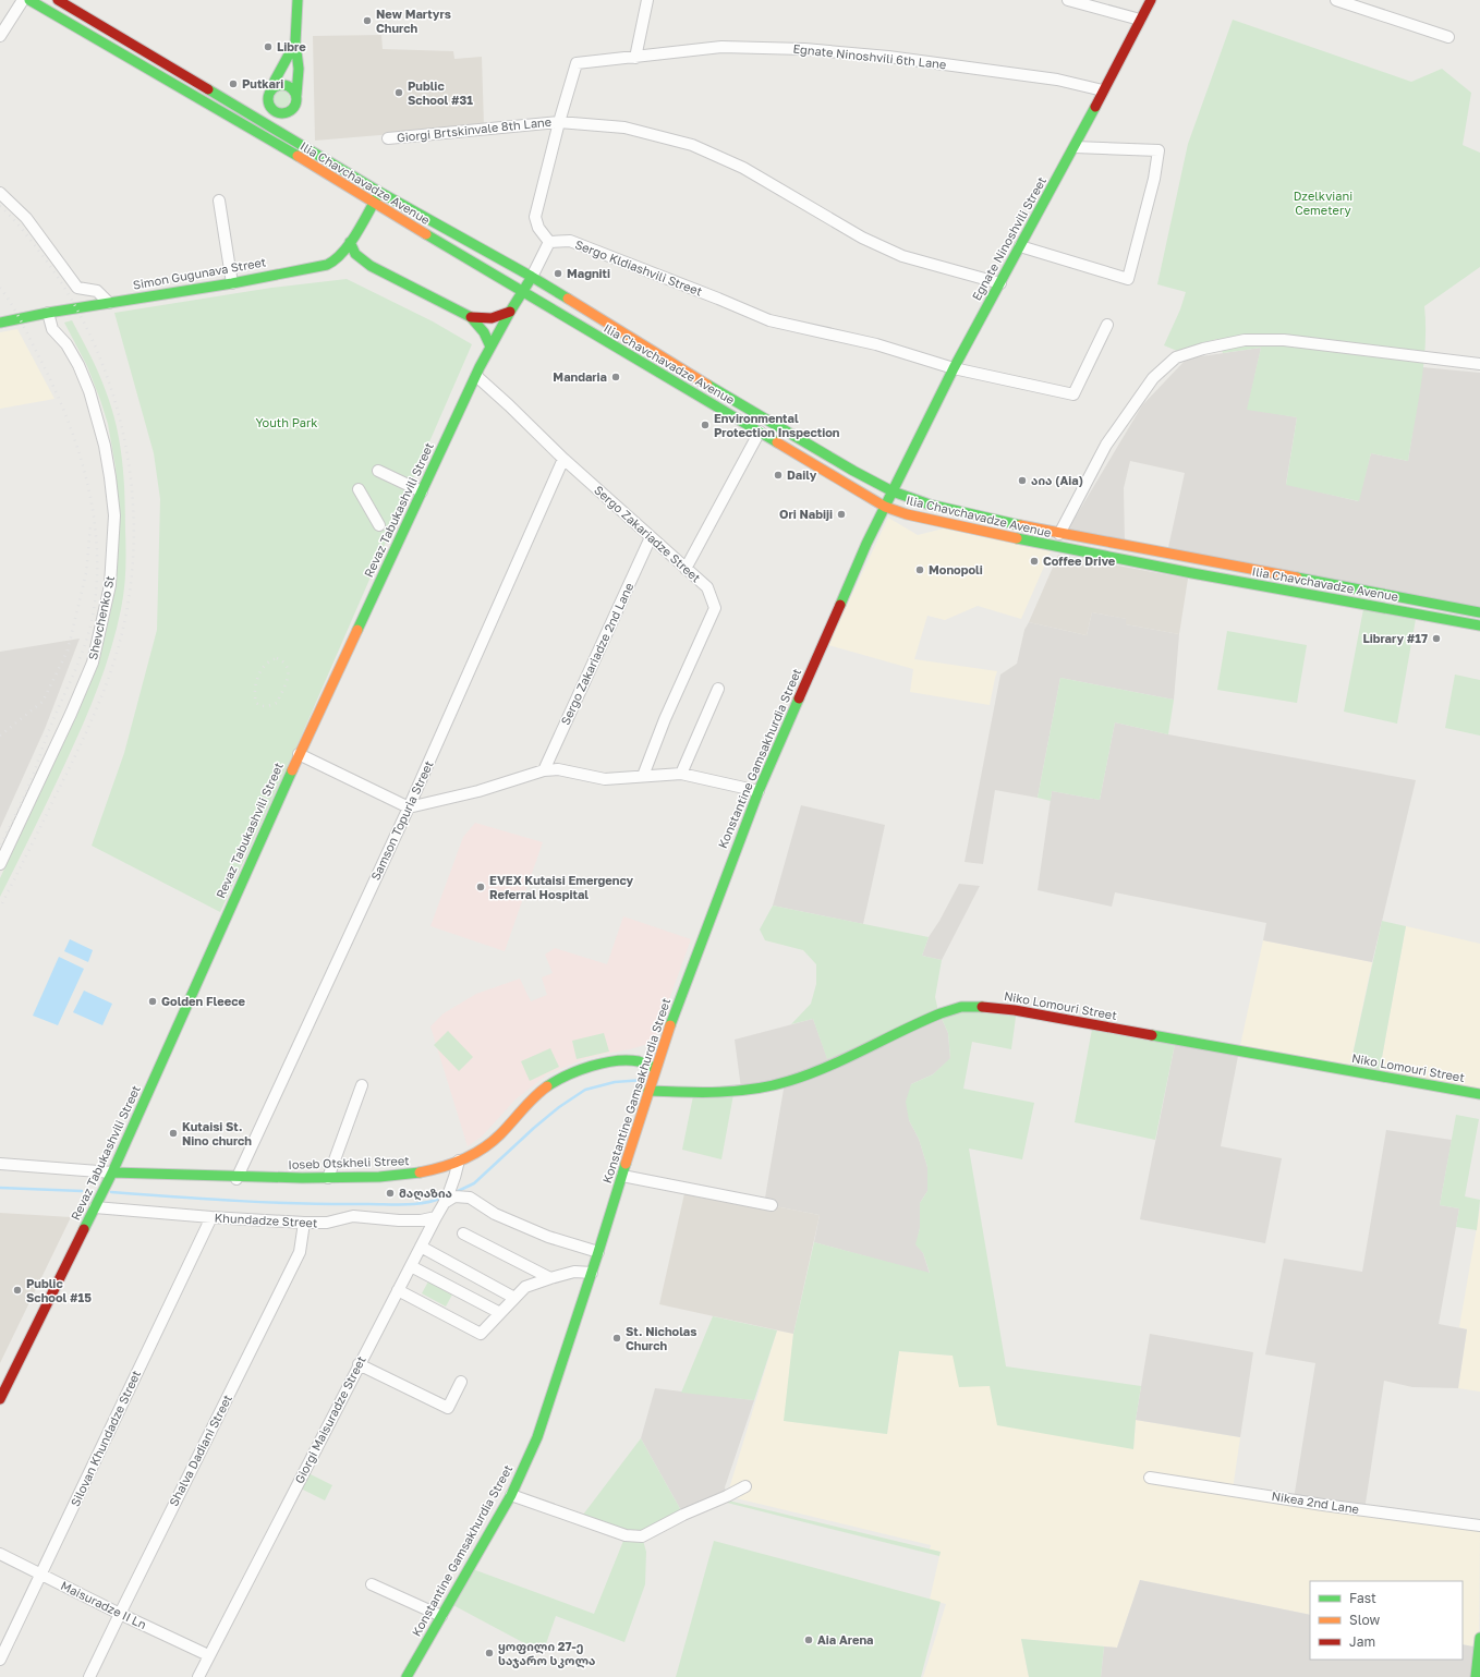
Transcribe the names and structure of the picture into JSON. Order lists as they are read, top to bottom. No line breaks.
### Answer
{"streets":{"main road":["Ilia Chavchavadze Avenue","Egnate Ninoshvili Street","Simon Gugunava Street","Revaz Tabukashvili Street","Konstantine Gamsakhurdia Street","Niko Lomouri Street","Ioseb Otskheli Street"],"street":["Egnate Ninoshvili 6th Lane","Giorgi Brtskinvale 8th Lane","Sergo Kldiashvili Street","Sergo Zakariadze Street","Shevchenko St","Sergo Zakariadze 2nd Lane","Samson Topuria Street","Khundadze Street","Giorgi Maisuradze Street","Silovan Khundadze Street","Shalva Dadiani Street","Nikea 2nd Lane","Maisuradze II Ln"]},"crossings":[["Egnate Ninoshvili 6th Lane","Giorgi Brtskinvale 8th Lane"],["Egnate Ninoshvili 6th Lane","Egnate Ninoshvili Street"],["Ilia Chavchavadze Avenue","Egnate Ninoshvili Street"],["Ilia Chavchavadze Avenue","Simon Gugunava Street"],["Ilia Chavchavadze Avenue","Revaz Tabukashvili Street"],["Ilia Chavchavadze Avenue","Konstantine Gamsakhurdia Street"],["Egnate Ninoshvili Street","Sergo Kldiashvili Street"],["Egnate Ninoshvili Street","Konstantine Gamsakhurdia Street"],["Simon Gugunava Street","Shevchenko St"],["Revaz Tabukashvili Street","Sergo Zakariadze Street"],["Revaz Tabukashvili Street","Ioseb Otskheli Street"],["Revaz Tabukashvili Street","Khundadze Street"],["Sergo Zakariadze Street","Sergo Zakariadze 2nd Lane"],["Sergo Zakariadze Street","Samson Topuria Street"],["Konstantine Gamsakhurdia Street","Niko Lomouri Street"],["Konstantine Gamsakhurdia Street","Ioseb Otskheli Street"],["Samson Topuria Street","Ioseb Otskheli Street"],["Ioseb Otskheli Street","Giorgi Maisuradze Street"],["Khundadze Street","Giorgi Maisuradze Street"],["Khundadze Street","Silovan Khundadze Street"],["Khundadze Street","Shalva Dadiani Street"],["Giorgi Maisuradze Street","Maisuradze II Ln"],["Silovan Khundadze Street","Maisuradze II Ln"],["Shalva Dadiani Street","Maisuradze II Ln"]],"parks":["Dzelkviani Cemetery","Youth Park"],"places":["New Martyrs Church","Libre","Putkari","Public School #31","Magniti","Mandaria","Environmental Protection Inspection","Daily","აია (Aia)","Ori Nabiji","Coffee Drive","Monopoli","Library #17","EVEX Kutaisi Emergency Referral Hospital","Golden Fleece","Kutaisi St. Nino church","მაღაზია","Public School #15","St. Nicholas Church","Aia Arena","ყოფილი 27-ე საჯარო სკოლა"],"legend":["Fast","Slow","Jam"]}
